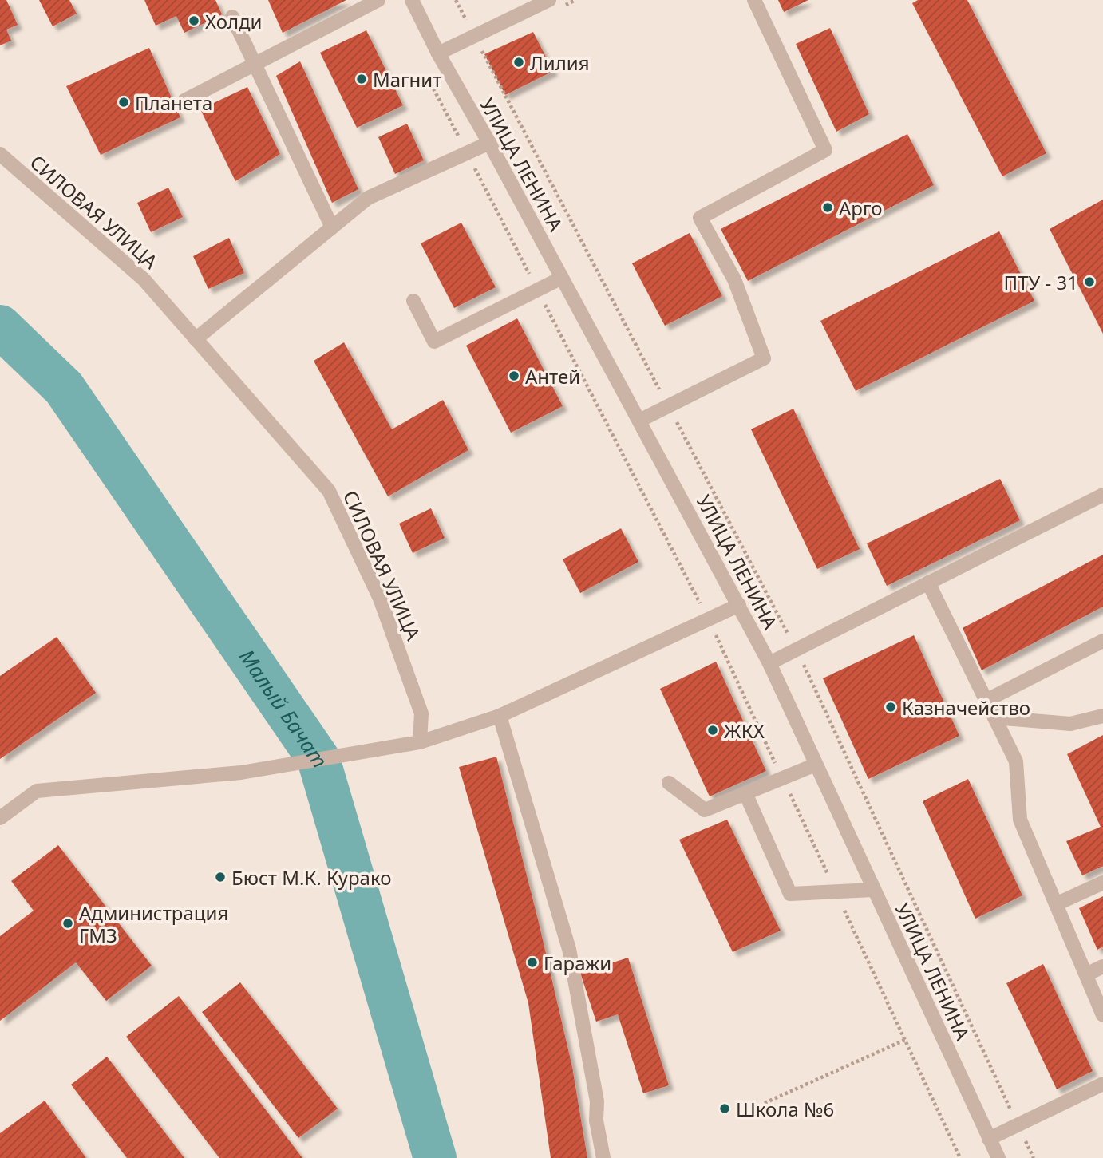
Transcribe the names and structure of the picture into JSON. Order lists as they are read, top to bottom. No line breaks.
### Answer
{"streets":{"street":["УЛИЦА ЛЕНИНА","СИЛОВАЯ УЛИЦА"]},"water":["Малый Бачат"],"places":["Холди","Лилия","Магнит","Планета","Арго","ПТУ - 31","Антей","Казначейство","ЖКХ","Бюст М.К. Курако","Администрация ГМЗ","Гаражи","Школа №6"]}
